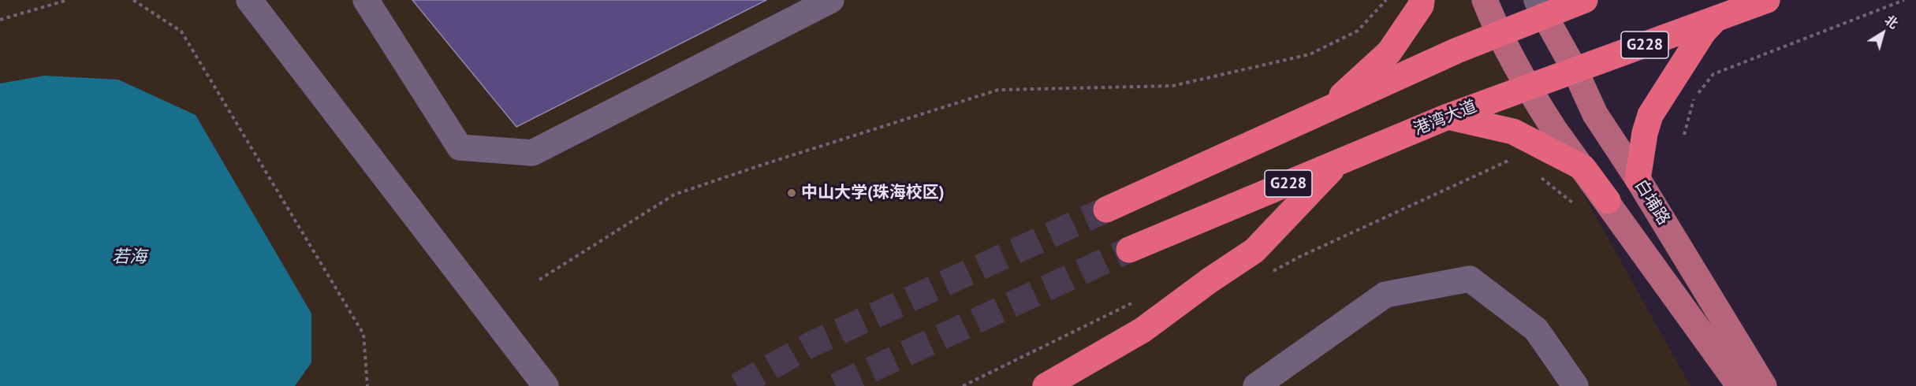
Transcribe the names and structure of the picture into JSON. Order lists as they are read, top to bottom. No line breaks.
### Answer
{"streets":{"highway":["G228","港湾大道"],"main road":["白埔路"]},"crossings":[["港湾大道","白埔路"]],"water":["若海"],"places":["中山大学(珠海校区)"],"north":"top right"}
